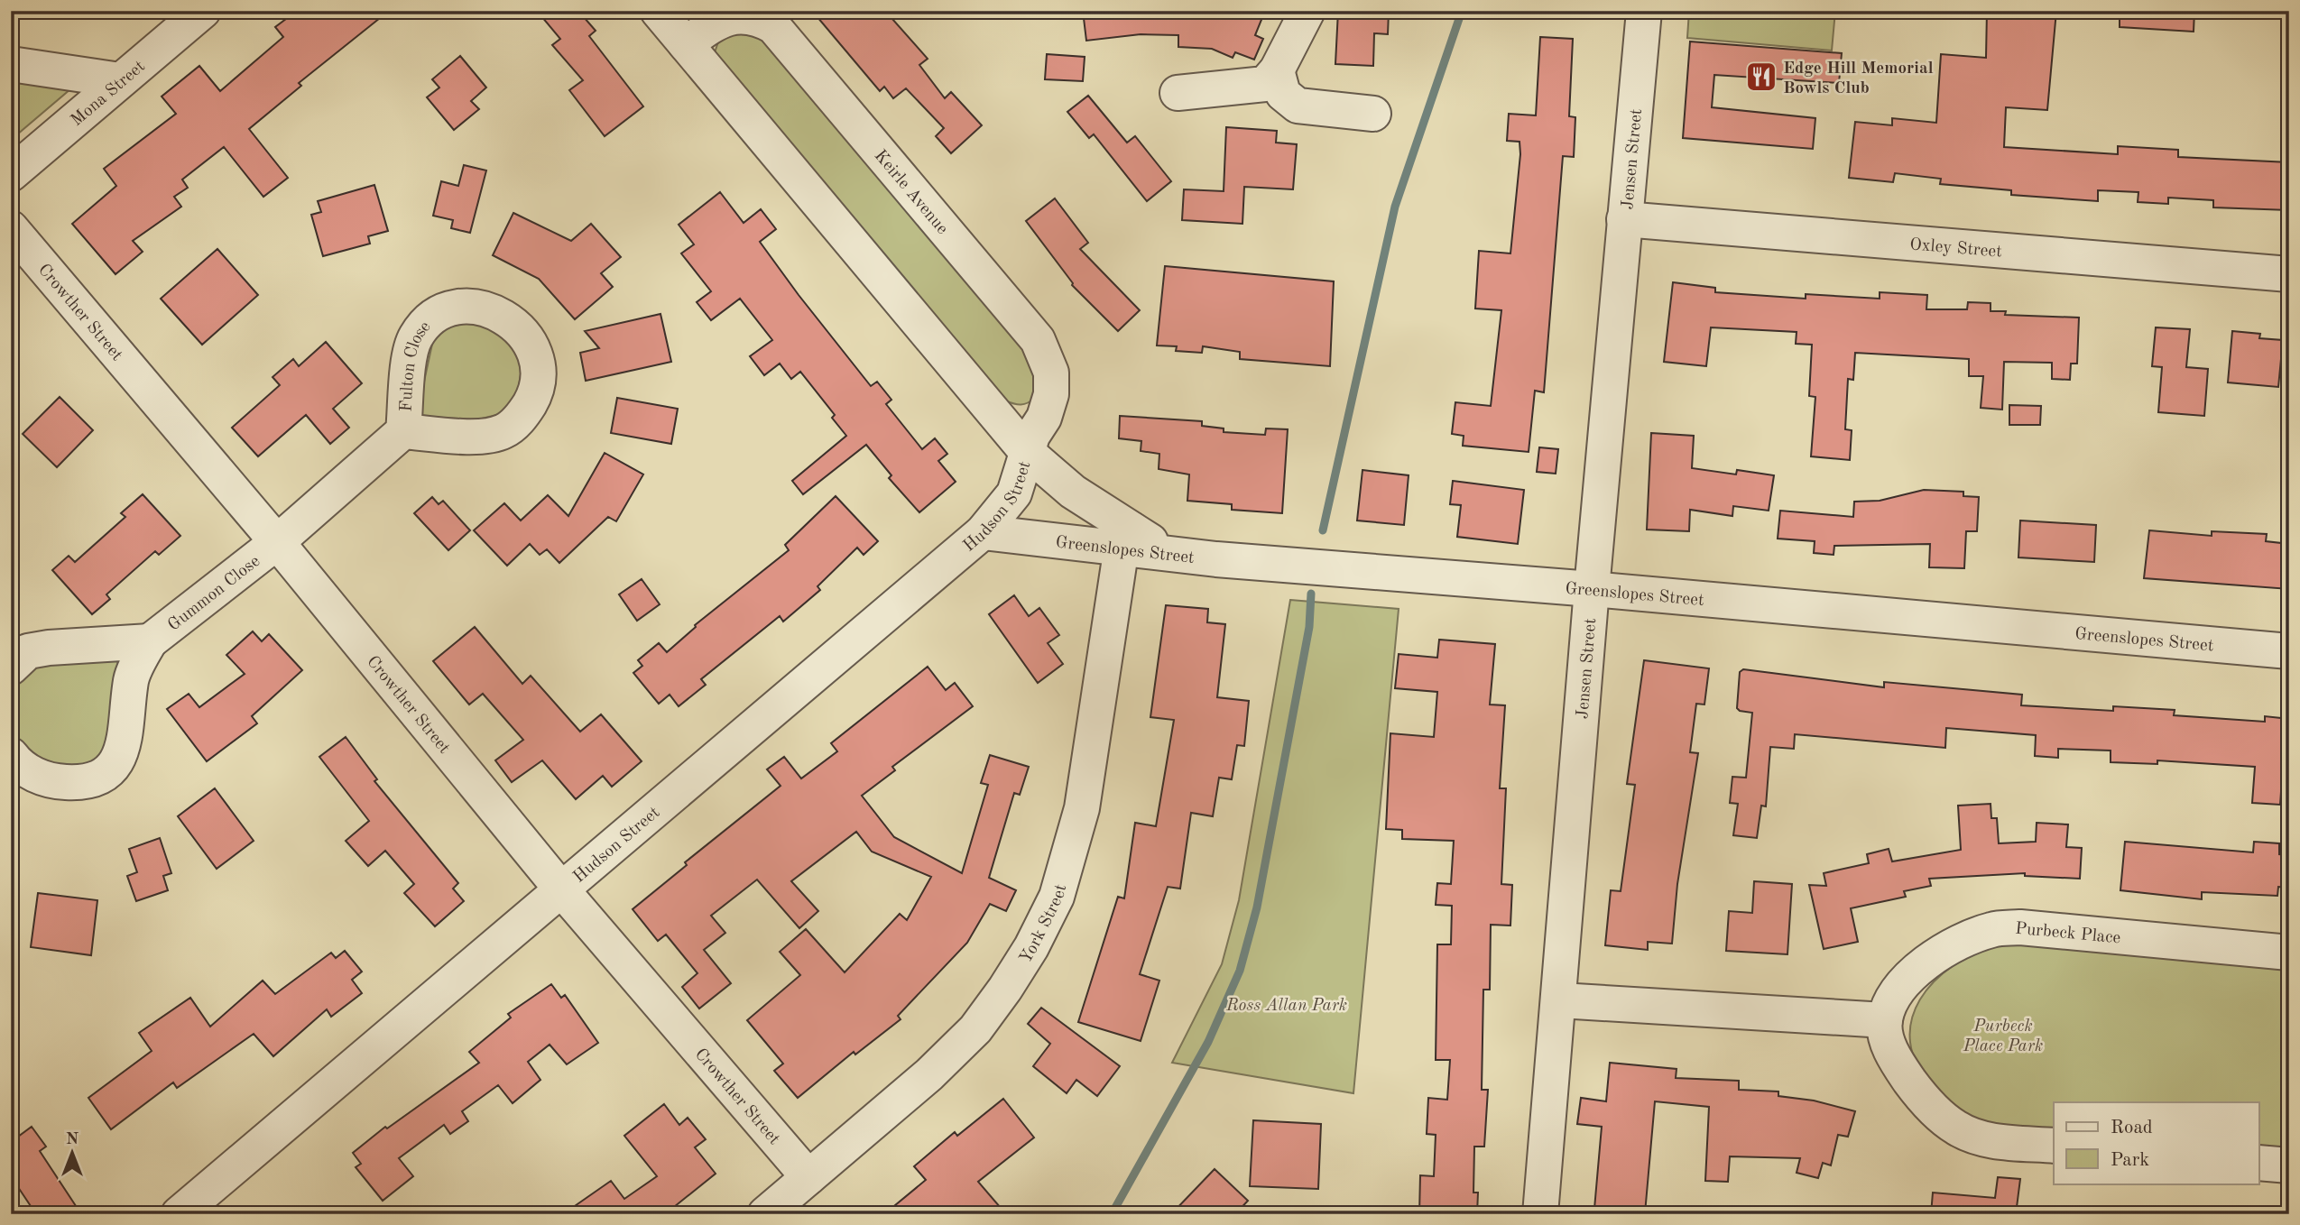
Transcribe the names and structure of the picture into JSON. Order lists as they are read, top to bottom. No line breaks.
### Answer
{"streets":{"street":["Mona Street","Jensen Street","Keirle Avenue","Oxley Street","Crowther Street","Fulton Close","Hudson Street","Greenslopes Street","Gummon Close","York Street","Purbeck Place"]},"crossings":[["Jensen Street","Oxley Street"],["Jensen Street","Greenslopes Street"],["Keirle Avenue","Hudson Street"],["Crowther Street","Fulton Close"],["Crowther Street","Hudson Street"],["Crowther Street","Gummon Close"],["Crowther Street","York Street"],["Fulton Close","Gummon Close"],["Hudson Street","Greenslopes Street"],["Greenslopes Street","York Street"]],"parks":["Ross Allan Park","Purbeck Place Park"],"places":{"restaurant":["Edge Hill Memorial Bowls Club"]},"legend":["Road","Park"],"north":"top"}
